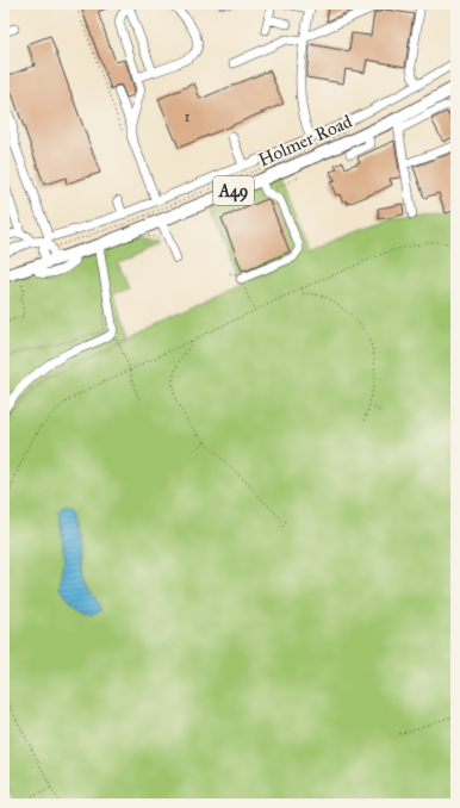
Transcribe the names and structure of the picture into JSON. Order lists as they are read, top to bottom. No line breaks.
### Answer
{"streets":{"highway":["Holmer Road","A49"]},"house_numbers":["1"]}
